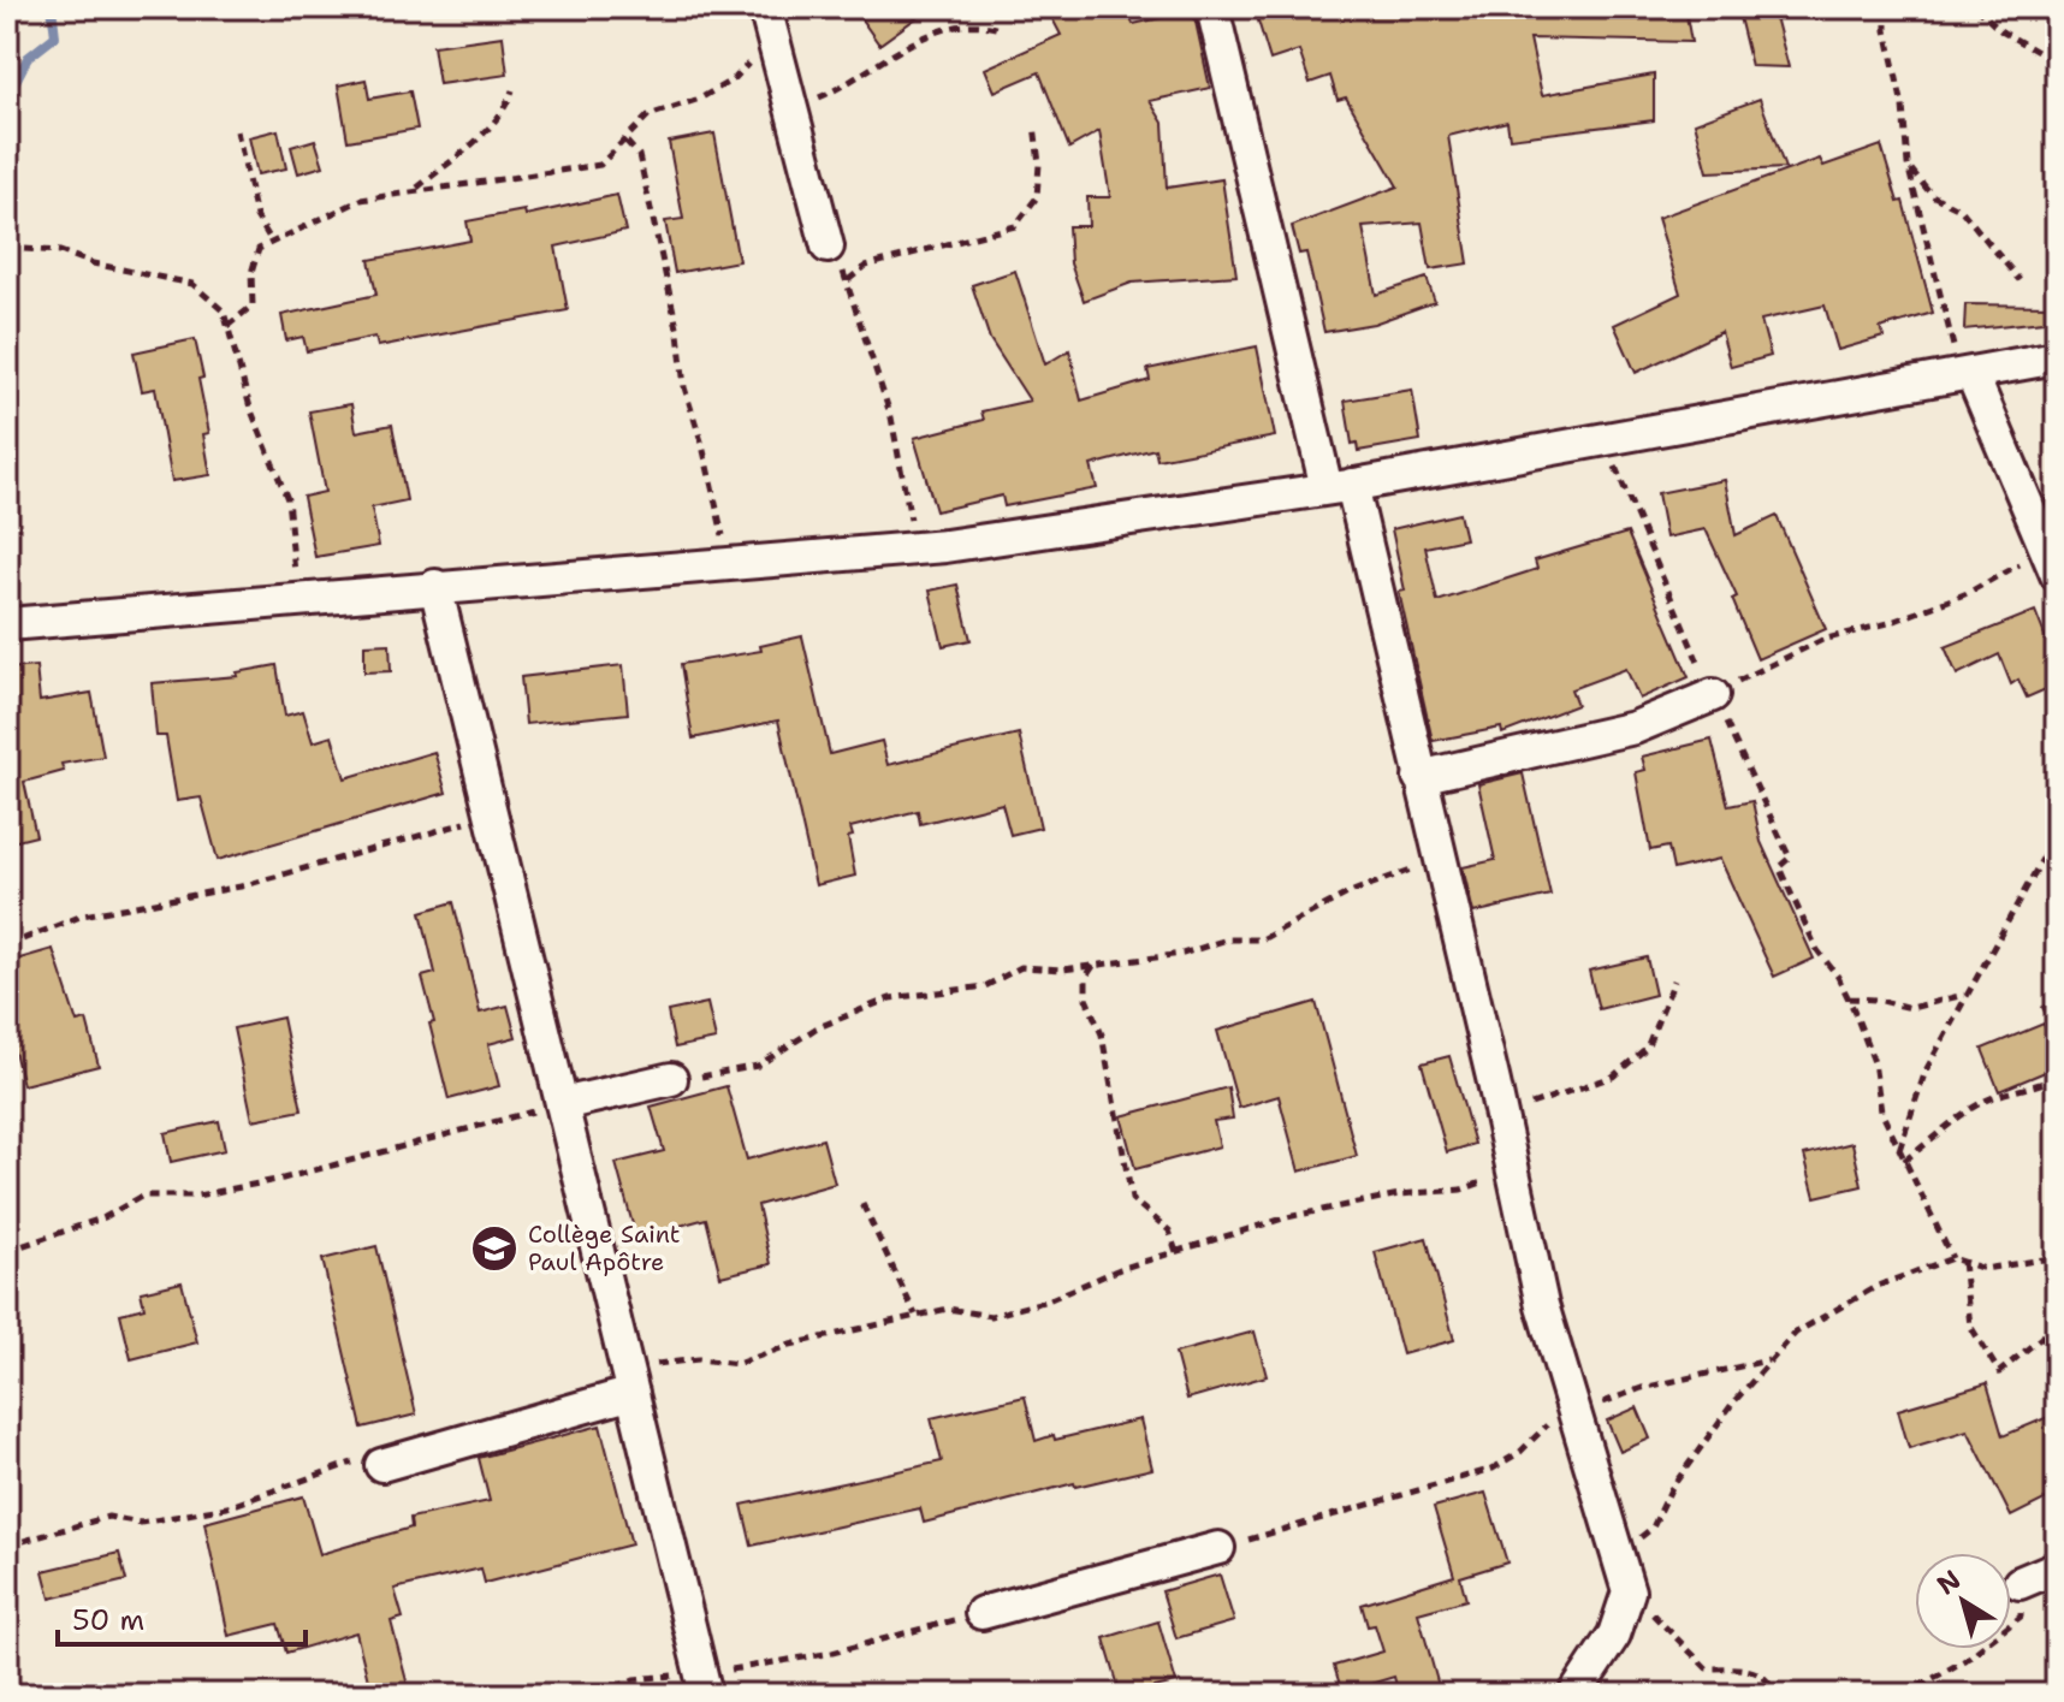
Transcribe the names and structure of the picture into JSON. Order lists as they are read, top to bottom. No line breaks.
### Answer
{"places":{"school or university":["Collège Saint Paul Apôtre"]},"scale_bar":"50 m","north":"top left"}
